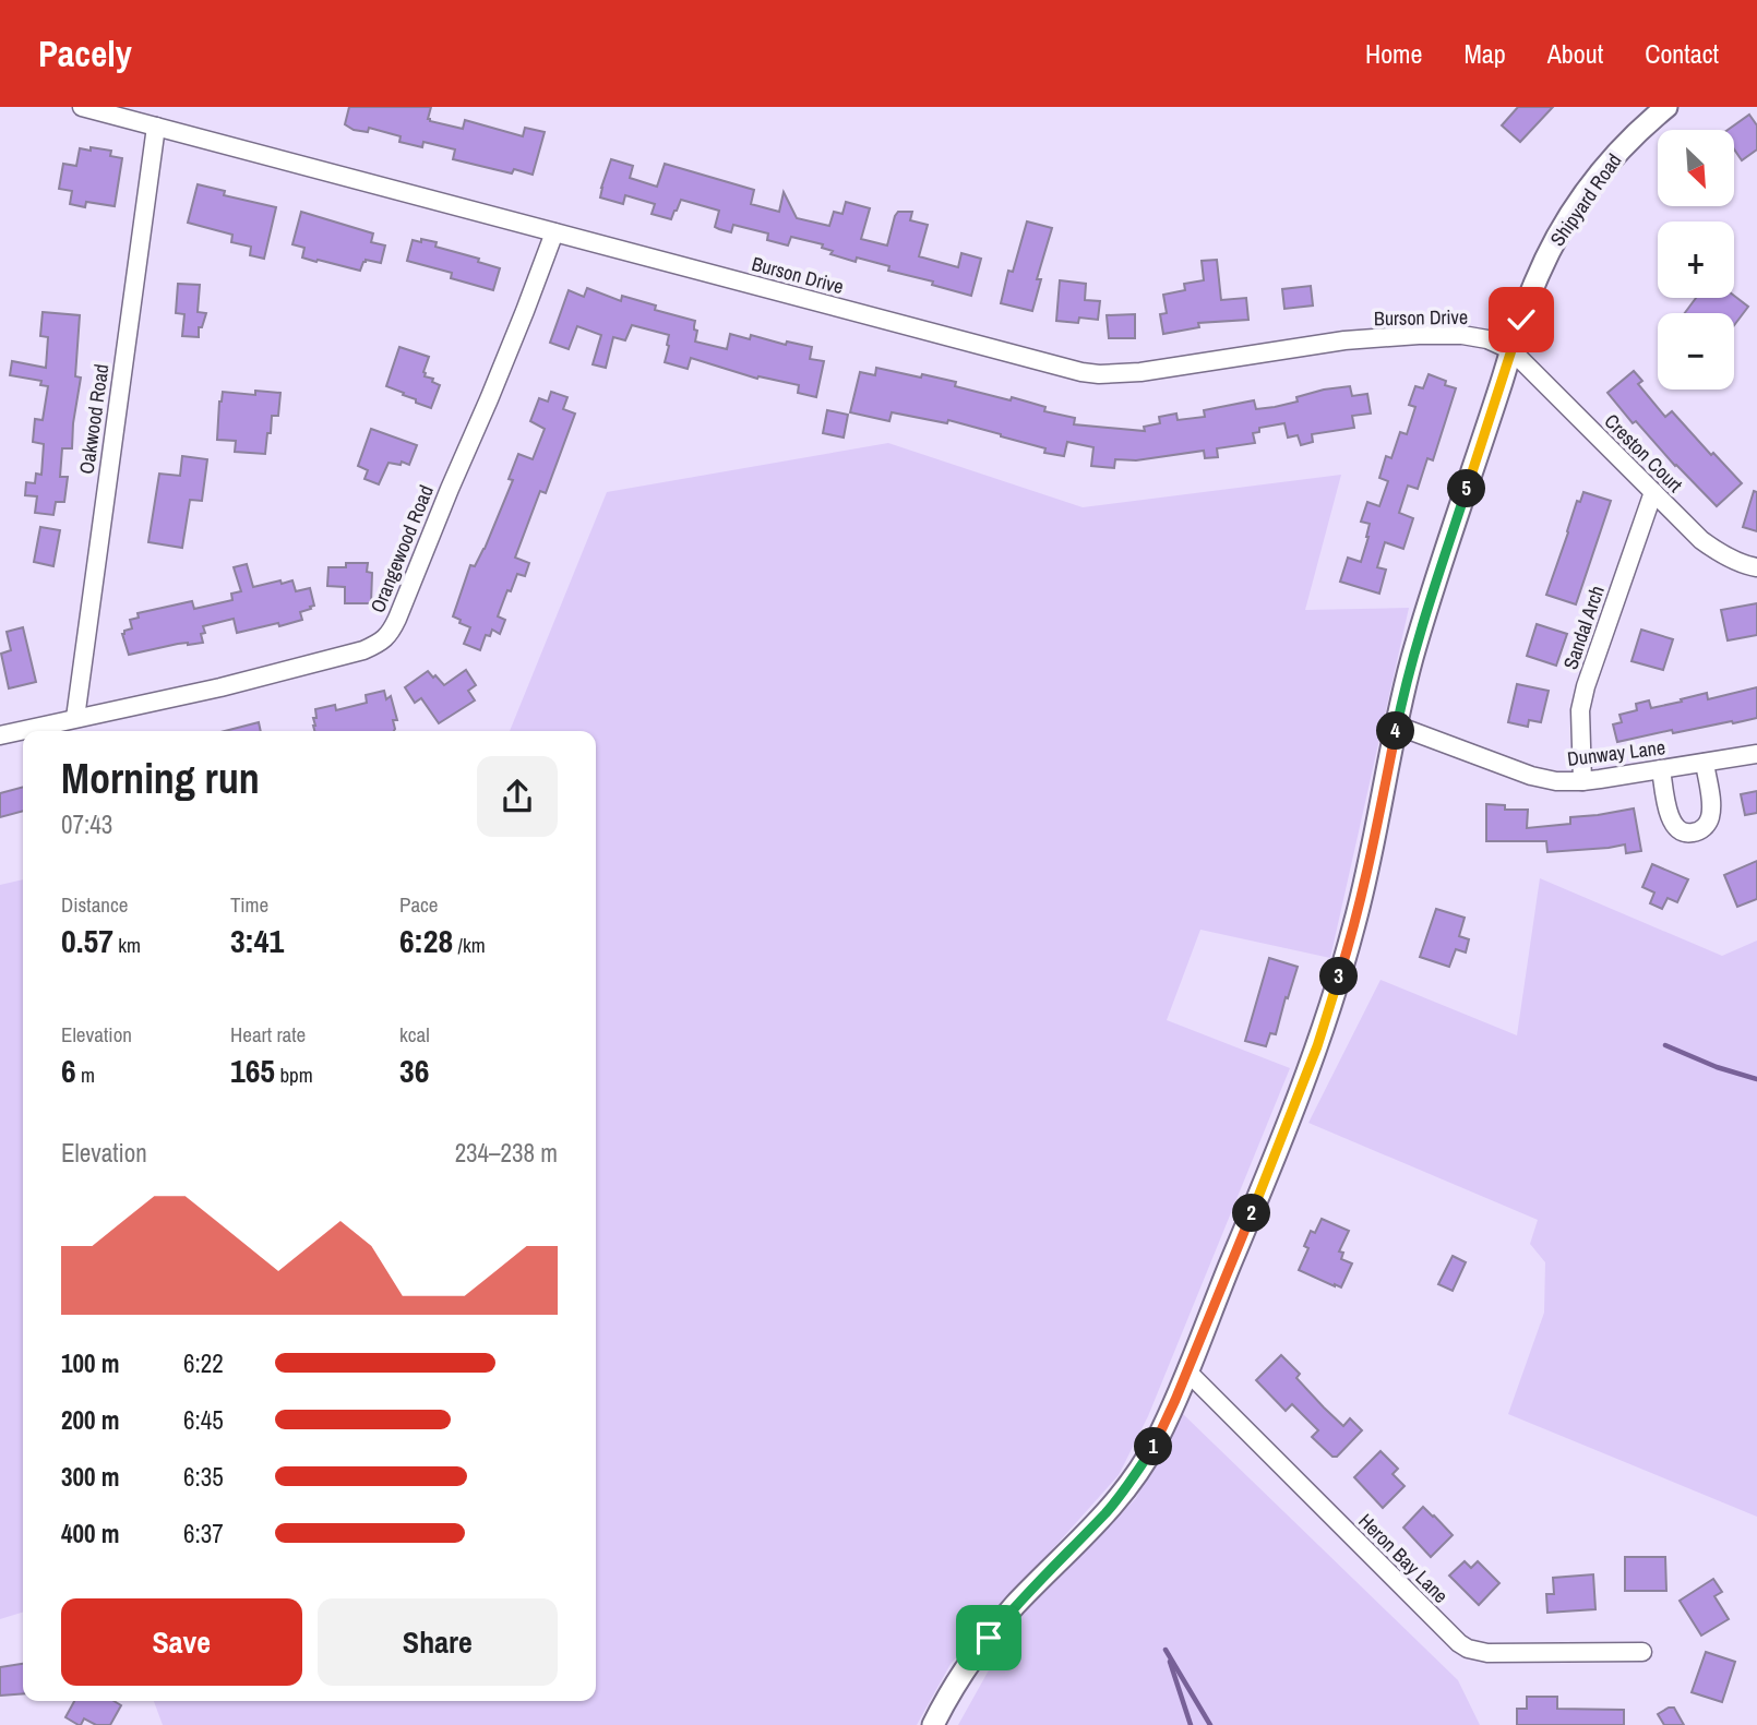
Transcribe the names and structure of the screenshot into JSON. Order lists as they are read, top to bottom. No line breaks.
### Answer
{"streets":{"street":["Shipyard Road","Burson Drive","Oakwood Road","Creston Court","Orangewood Road","Sandal Arch","Dunway Lane","Heron Bay Lane"]},"crossings":[["Shipyard Road","Burson Drive"],["Shipyard Road","Creston Court"],["Shipyard Road","Dunway Lane"],["Shipyard Road","Heron Bay Lane"],["Burson Drive","Oakwood Road"],["Burson Drive","Creston Court"],["Burson Drive","Orangewood Road"],["Oakwood Road","Orangewood Road"],["Creston Court","Sandal Arch"],["Sandal Arch","Dunway Lane"]],"north":"bottom right","page":{"header":"Pacely","nav":["Home","Map","About","Contact"],"map_buttons":["+","−"],"pins":["5","4","3","2","1"],"heading":["Morning run","07:43"],"stats":[["Distance","0.57 km"],["Time","3:41"],["Pace","6:28 /km"],["Elevation","6 m"],["Heart rate","165 bpm"],["kcal","36"]],"chart":["Elevation","234–238 m"],"list":[{"name":"100 m","note":"6:22"},{"name":"200 m","note":"6:45"},{"name":"300 m","note":"6:35"},{"name":"400 m","note":"6:37"}],"buttons":["Save","Share"]}}
